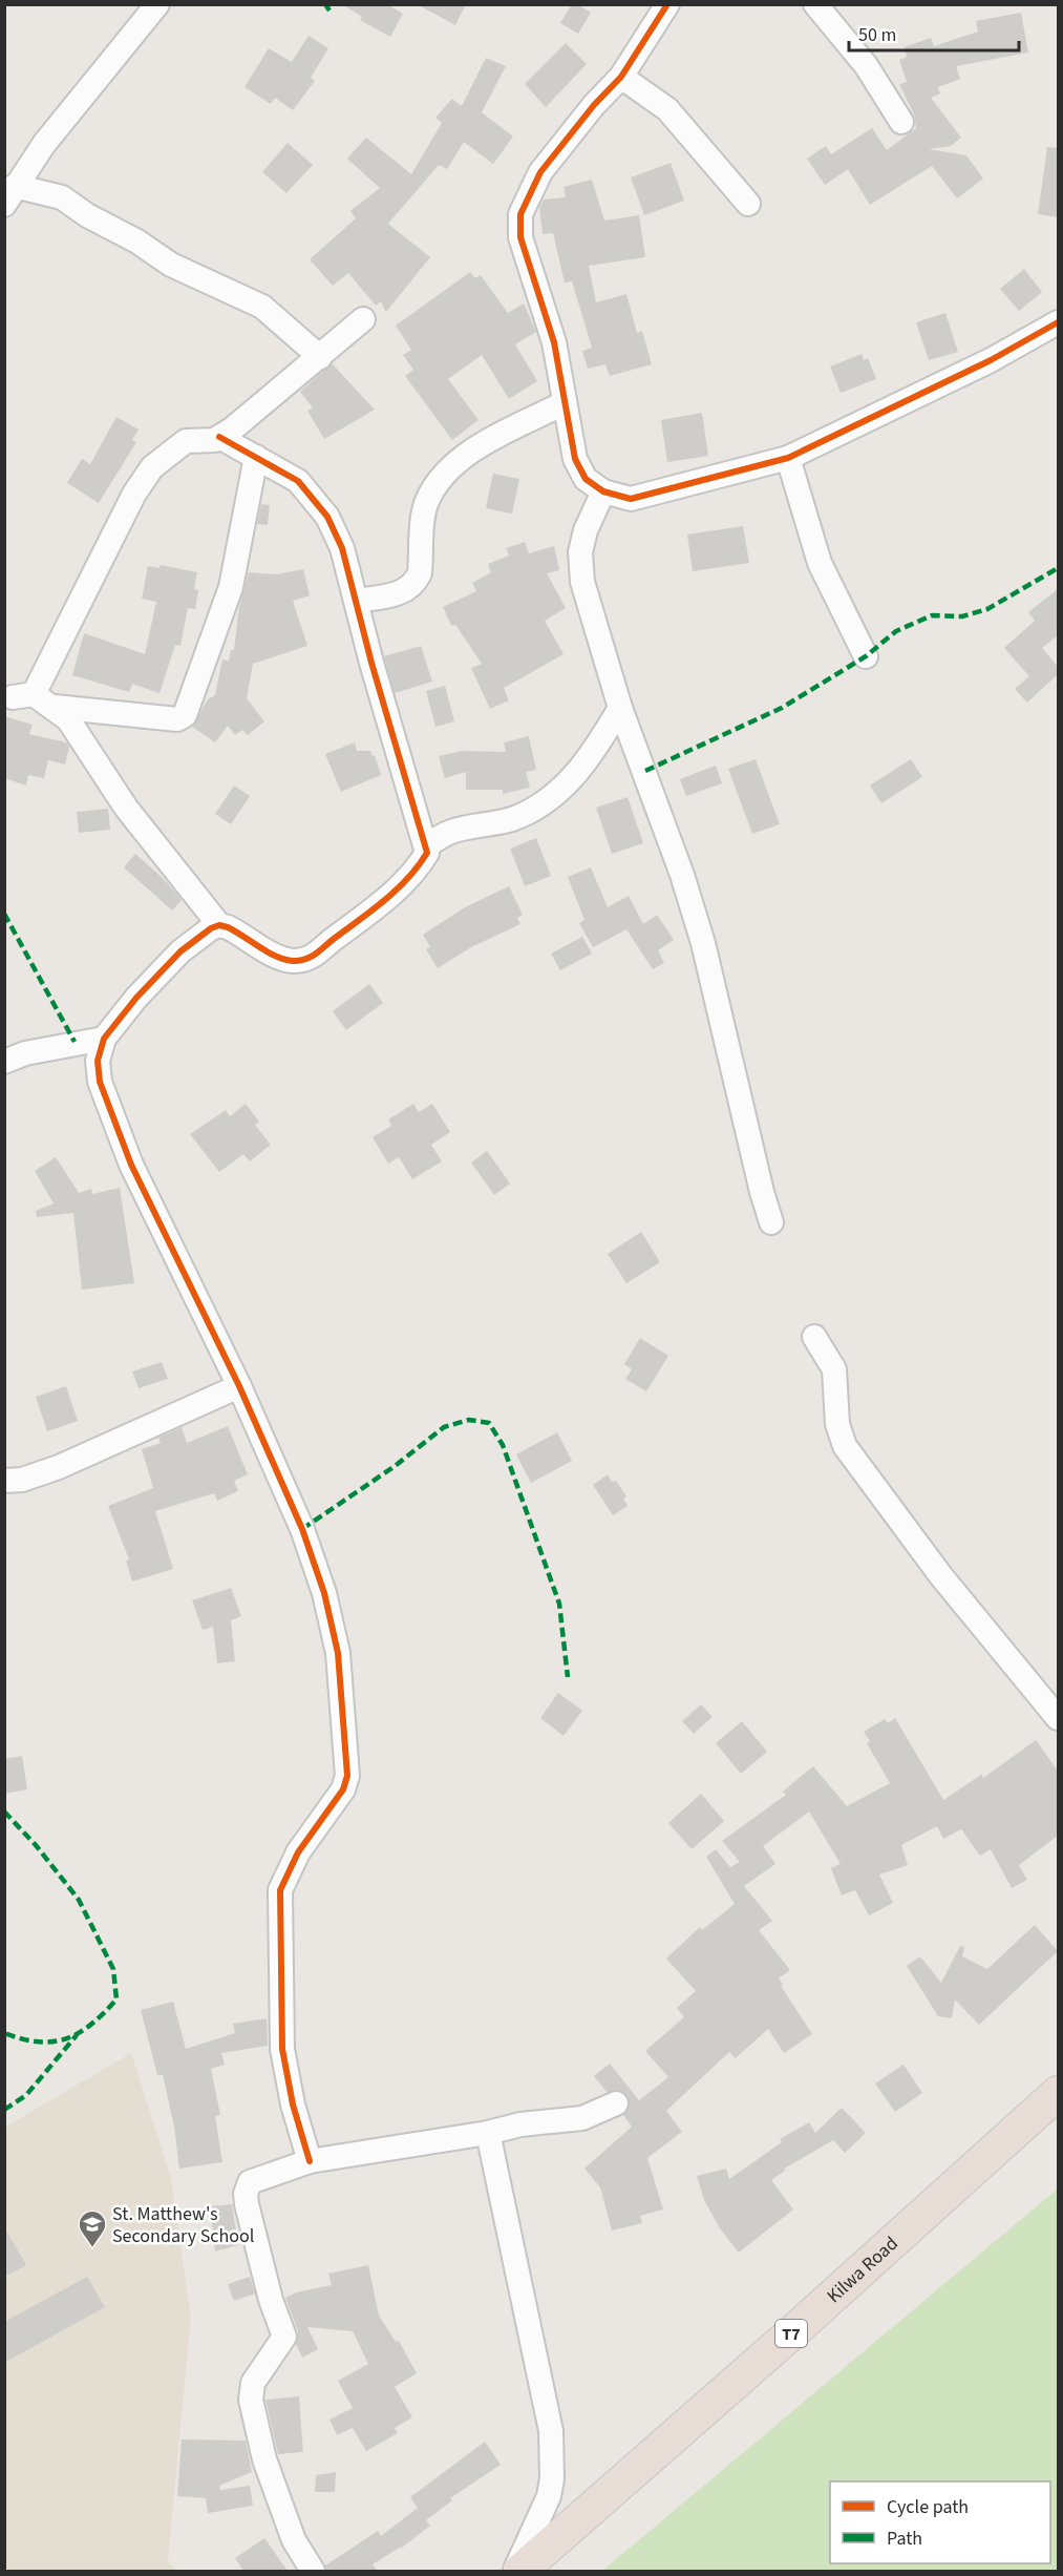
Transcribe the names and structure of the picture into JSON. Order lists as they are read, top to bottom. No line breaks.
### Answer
{"streets":{"highway":["Kilwa Road","T7"]},"places":{"school or university":["St. Matthew's Secondary School"]},"legend":["Cycle path","Path"],"scale_bar":"50 m"}
